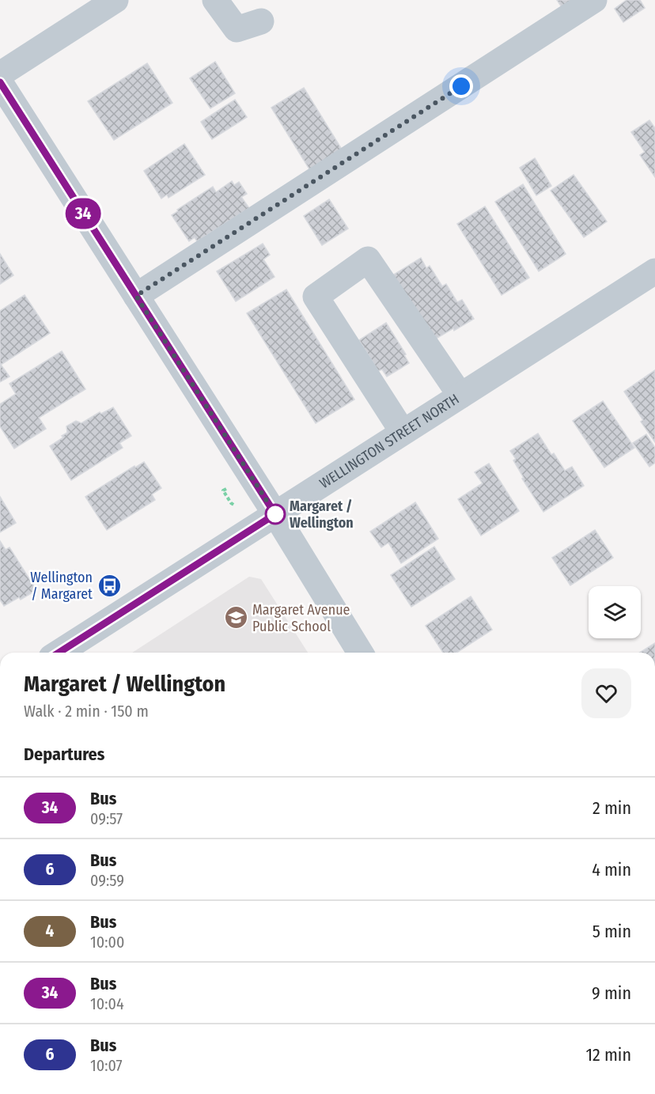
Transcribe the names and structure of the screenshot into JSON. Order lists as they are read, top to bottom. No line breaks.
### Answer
{"streets":{"street":["WELLINGTON STREET NORTH"]},"places":{"other":["Margaret / Wellington"],"bus stop":["Wellington / Margaret"],"school or university":["Margaret Avenue Public School"]},"lines":["bus line 34"],"page":{"on_map":"34","heading":[["Margaret / Wellington","Walk · 2 min · 150 m"],"Departures"],"list":[{"mark":"34","name":"Bus","note":"09:57","value":"2 min"},{"mark":"6","name":"Bus","note":"09:59","value":"4 min"},{"mark":"4","name":"Bus","note":"10:00","value":"5 min"},{"mark":"34","name":"Bus","note":"10:04","value":"9 min"},{"mark":"6","name":"Bus","note":"10:07","value":"12 min"}]}}
